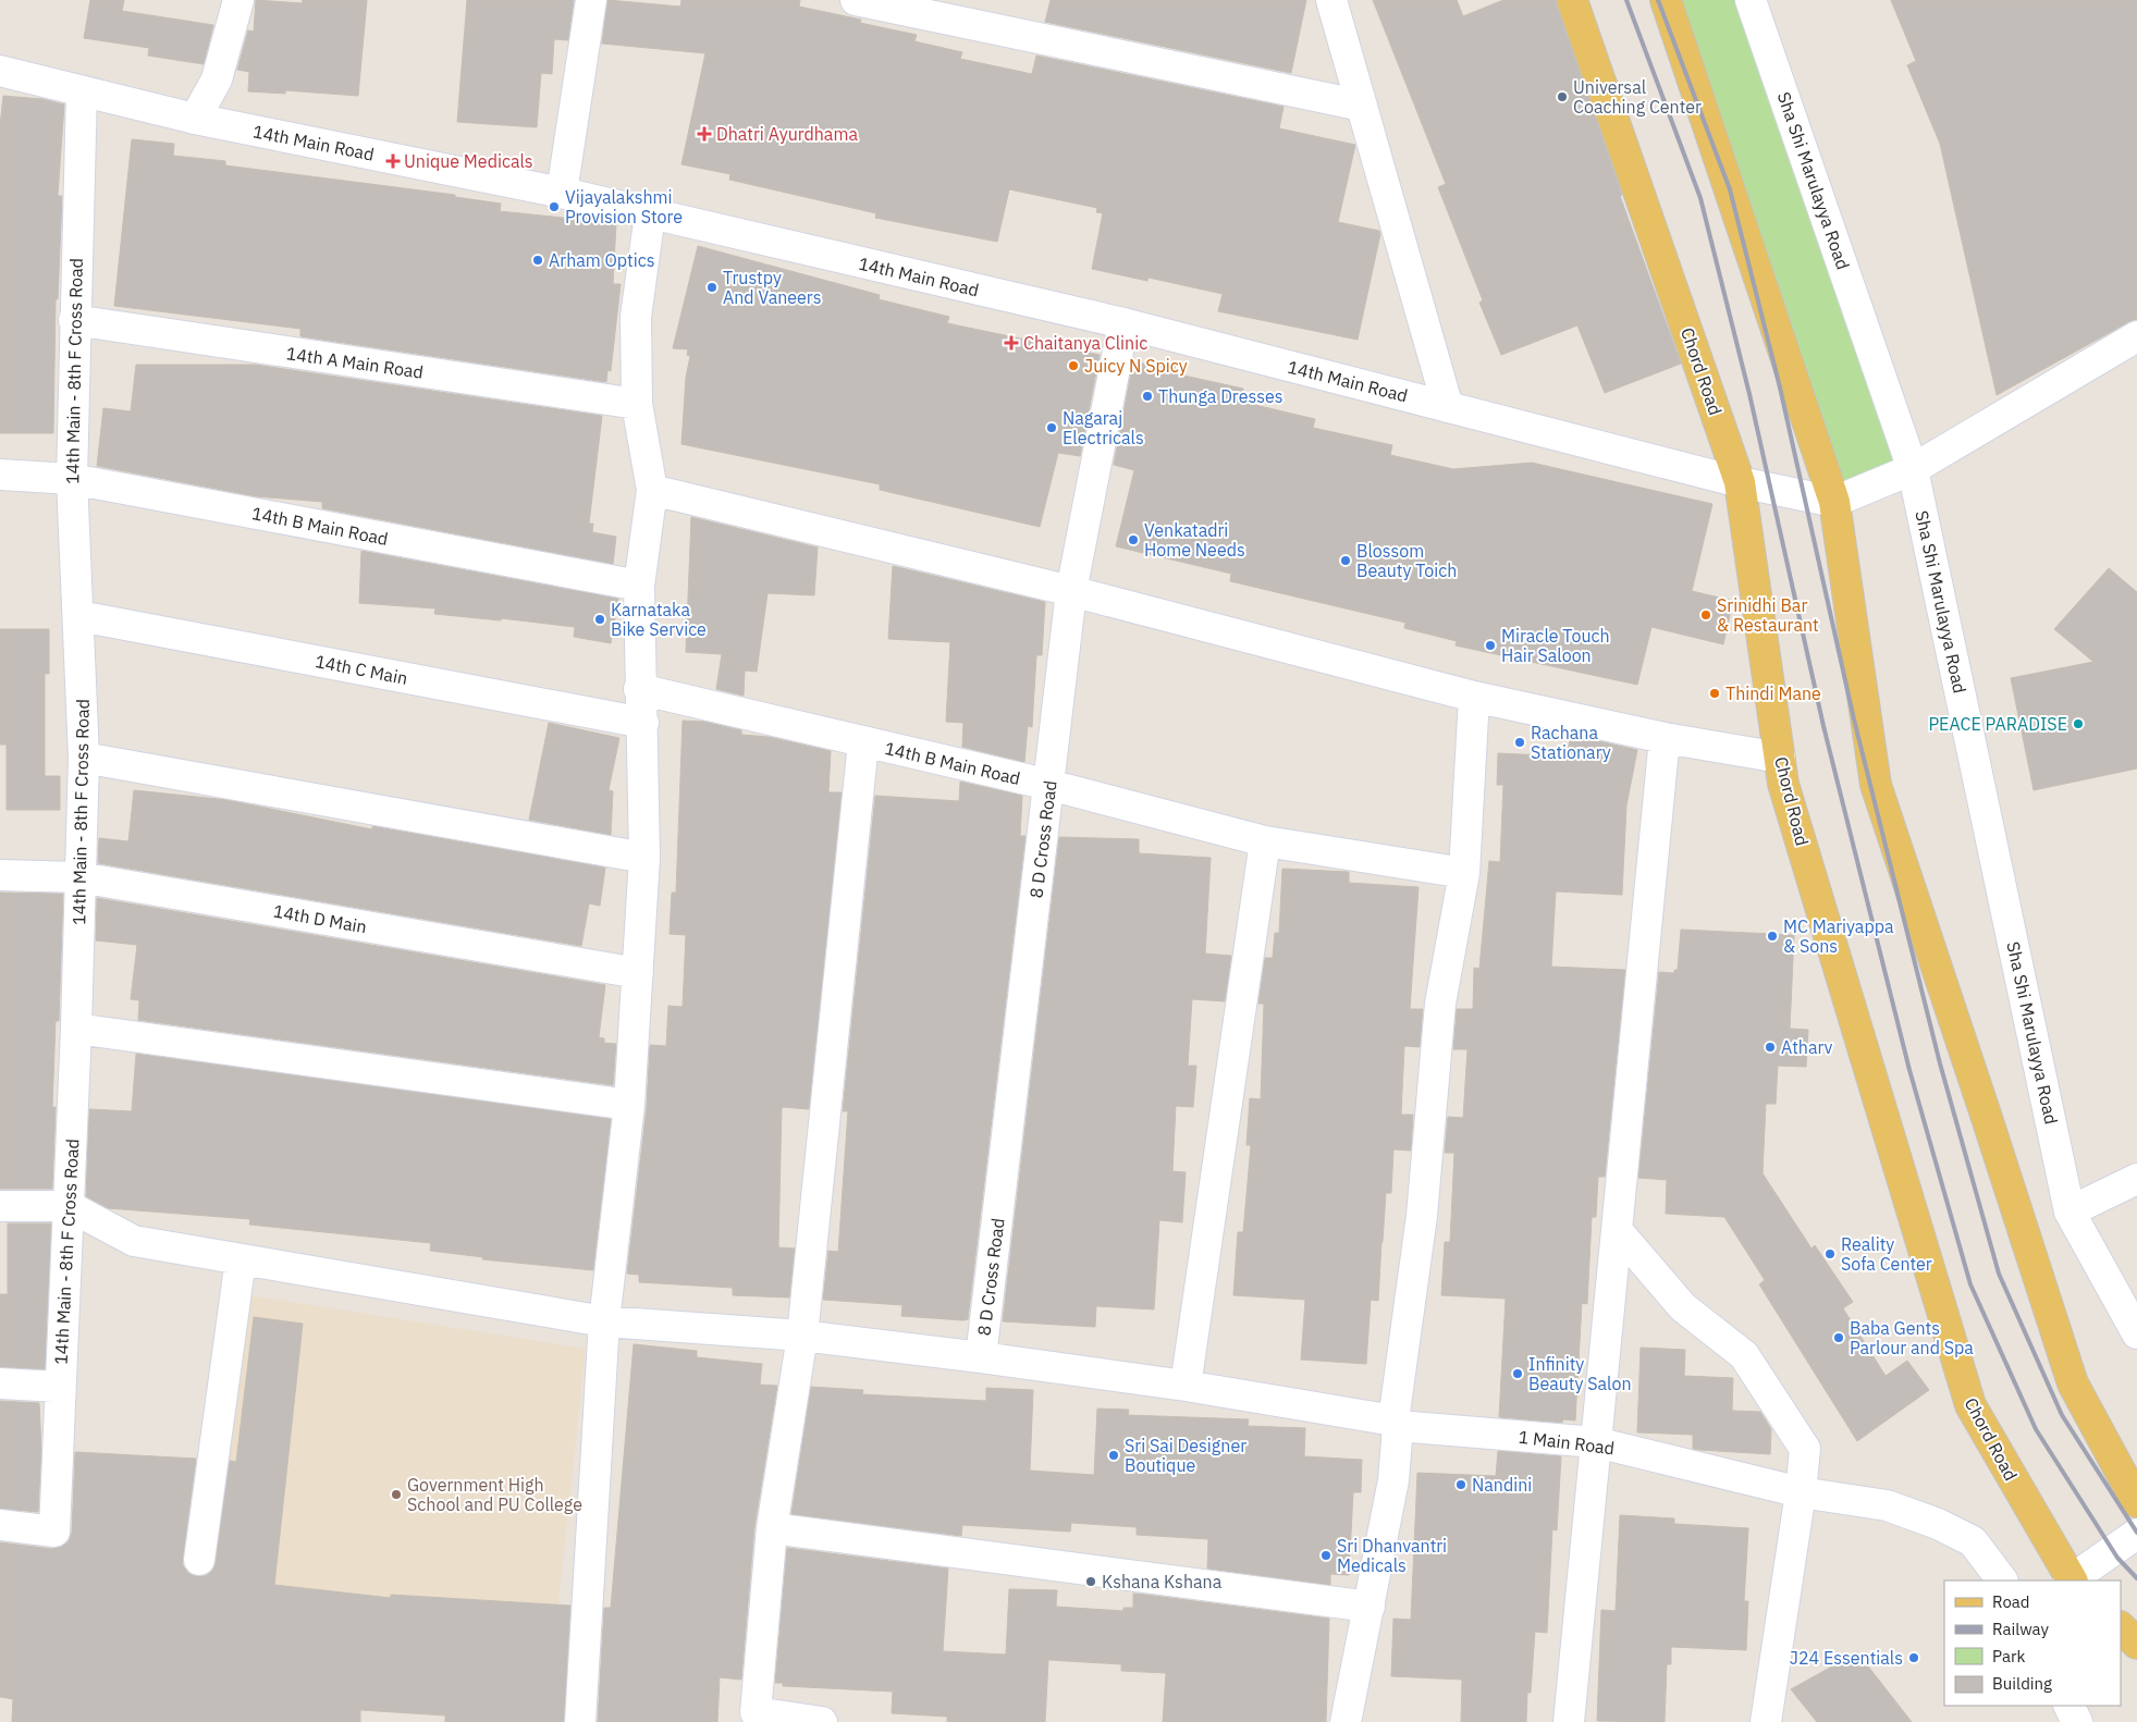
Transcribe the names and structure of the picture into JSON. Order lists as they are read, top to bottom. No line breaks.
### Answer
{"streets":{"main road":["Chord Road"],"street":["14th Main Road","Sha Shi Marulayya Road","14th A Main Road","14th Main - 8th F Cross Road","14th B Main Road","14th C Main","8 D Cross Road","14th D Main","1 Main Road"]},"crossings":[["14th Main Road","14th Main - 8th F Cross Road"],["14th Main Road","Chord Road"],["14th Main Road","8 D Cross Road"],["14th A Main Road","14th Main - 8th F Cross Road"],["14th Main - 8th F Cross Road","14th B Main Road"],["14th Main - 8th F Cross Road","14th C Main"],["14th Main - 8th F Cross Road","14th D Main"],["14th Main - 8th F Cross Road","1 Main Road"],["14th B Main Road","8 D Cross Road"],["8 D Cross Road","1 Main Road"]],"places":{"other":["Universal Coaching Center","Vijayalakshmi Provision Store","Arham Optics","Trustpy And Vaneers","Juicy N Spicy","Thunga Dresses","Nagaraj Electricals","Venkatadri Home Needs","Blossom Beauty Toich","Srinidhi Bar & Restaurant","Karnataka Bike Service","Miracle Touch Hair Saloon","Thindi Mane","PEACE PARADISE","Rachana Stationary","MC Mariyappa & Sons","Atharv","Reality Sofa Center","Baba Gents Parlour and Spa","Infinity Beauty Salon","Sri Sai Designer Boutique","Nandini","Government High School and PU College","Sri Dhanvantri Medicals","Kshana Kshana","J24 Essentials"],"health":["Dhatri Ayurdhama","Unique Medicals","Chaitanya Clinic"]},"legend":["Road","Railway","Park","Building"]}
